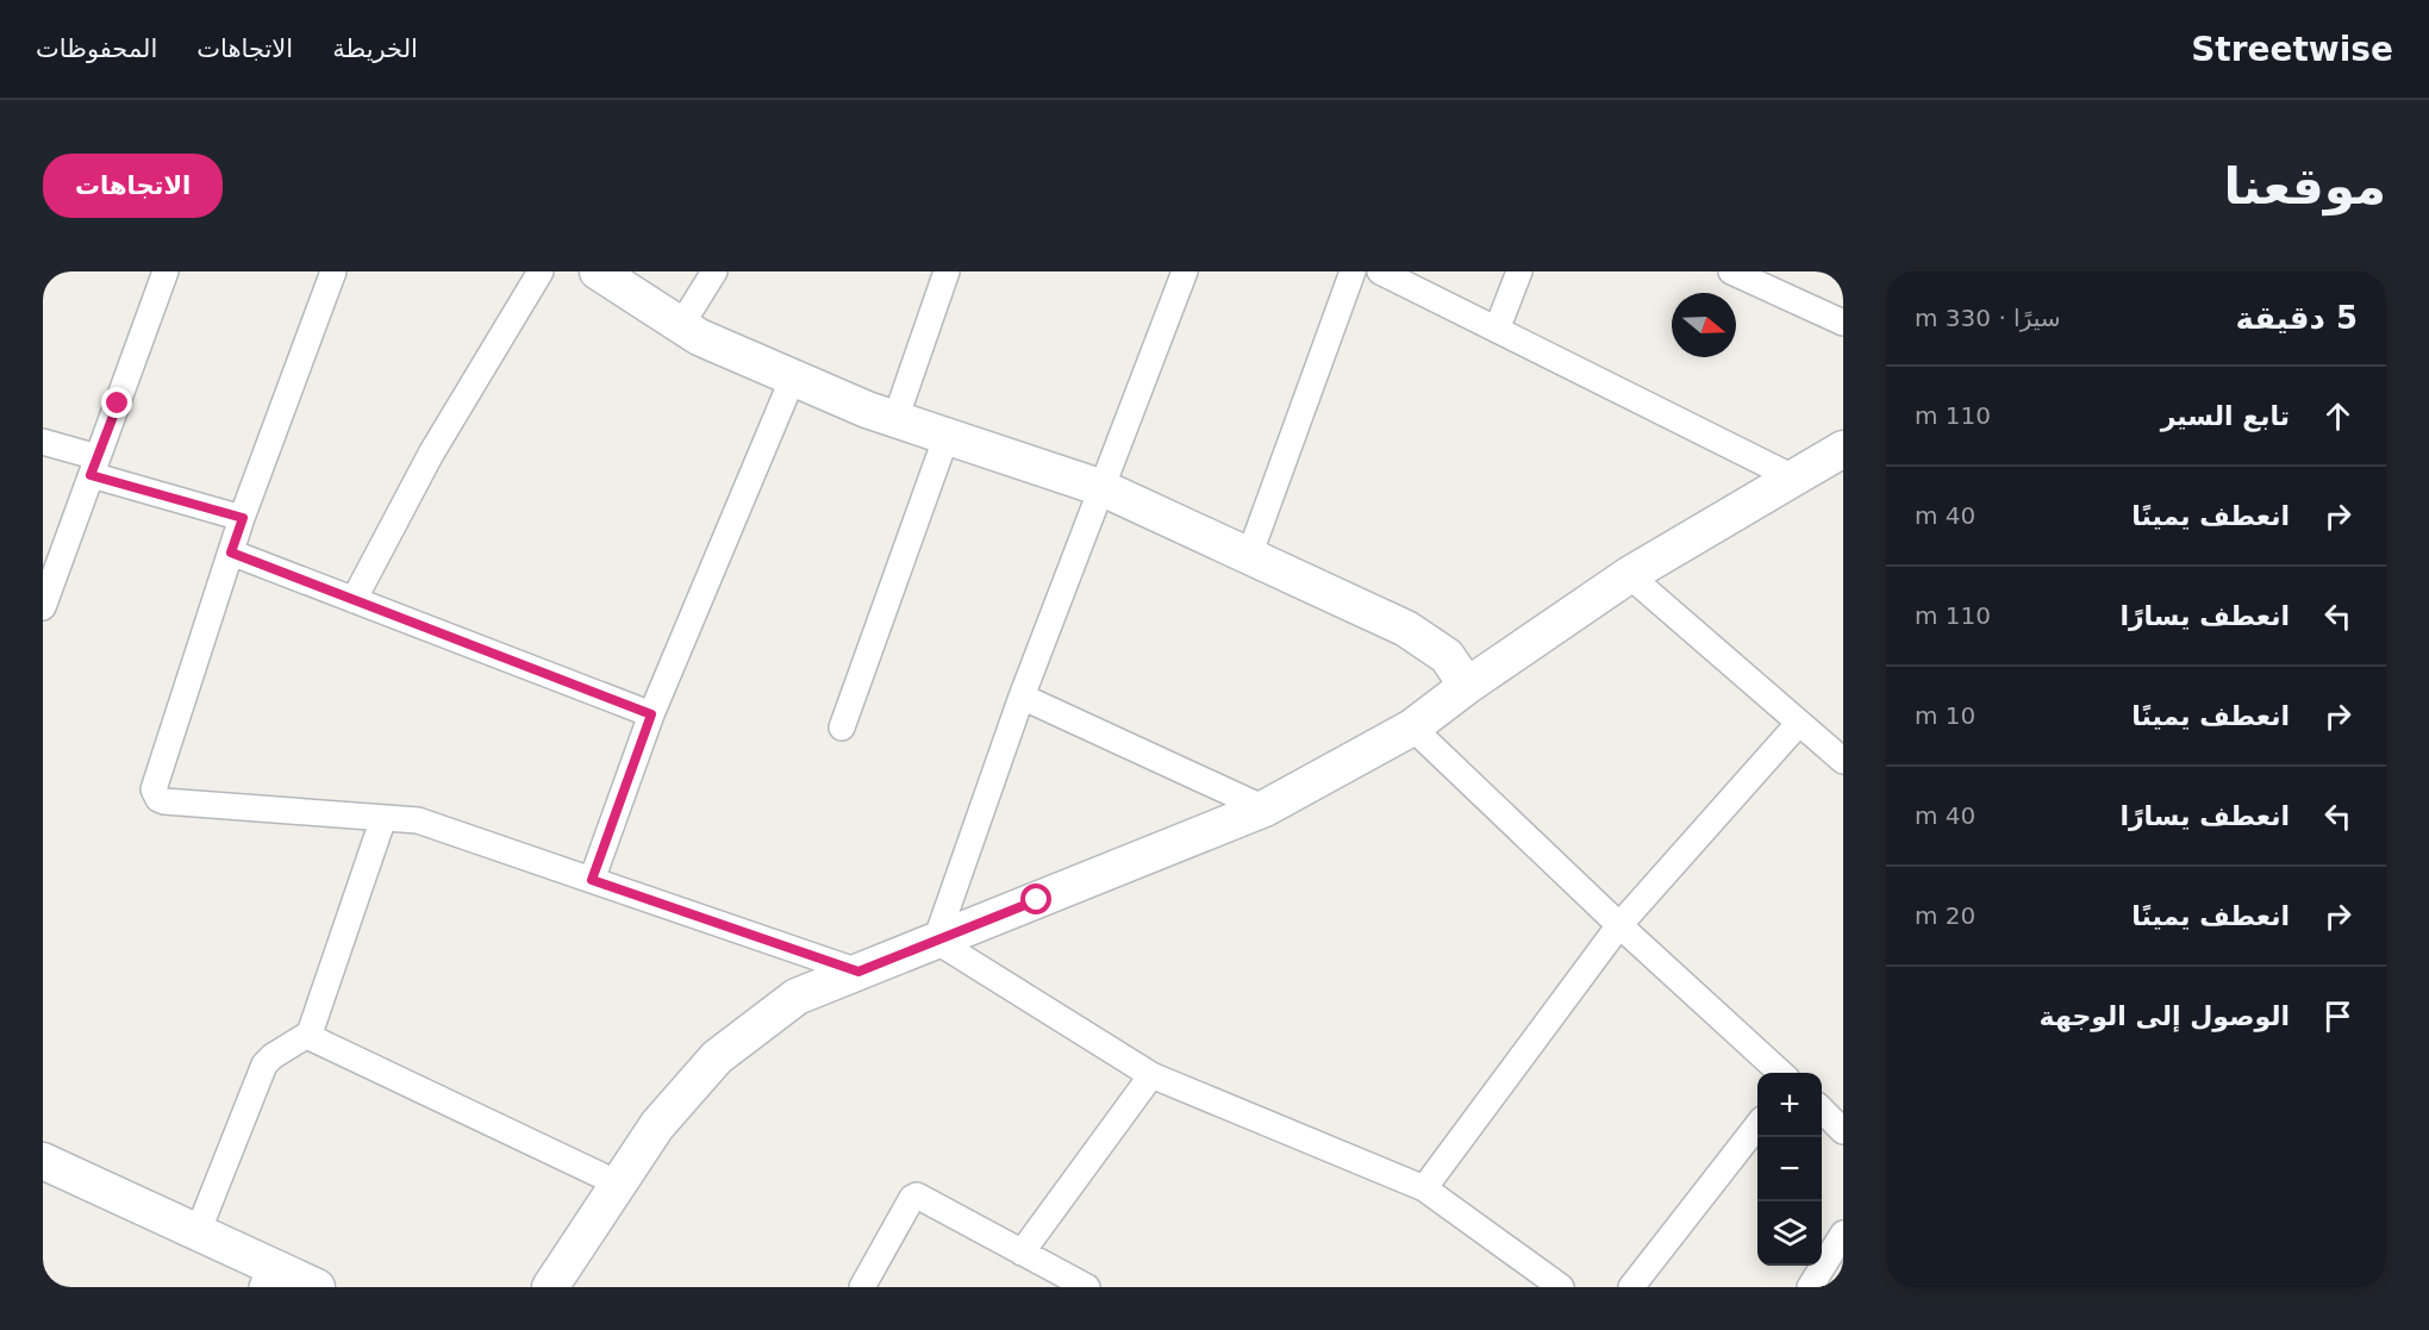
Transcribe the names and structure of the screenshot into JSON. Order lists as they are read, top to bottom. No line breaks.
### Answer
{"north":"right","page":{"header":"Streetwise","nav":["الخريطة","الاتجاهات","المحفوظات"],"buttons":"الاتجاهات","title":"موقعنا","heading":["5 دقيقة","سيرًا · 330 m"],"list":[["تابع السير","110 m"],["انعطف يمينًا","40 m"],["انعطف يسارًا","110 m"],["انعطف يمينًا","10 m"],["انعطف يسارًا","40 m"],["انعطف يمينًا","20 m"],"الوصول إلى الوجهة"],"map_buttons":["+","−"]}}
